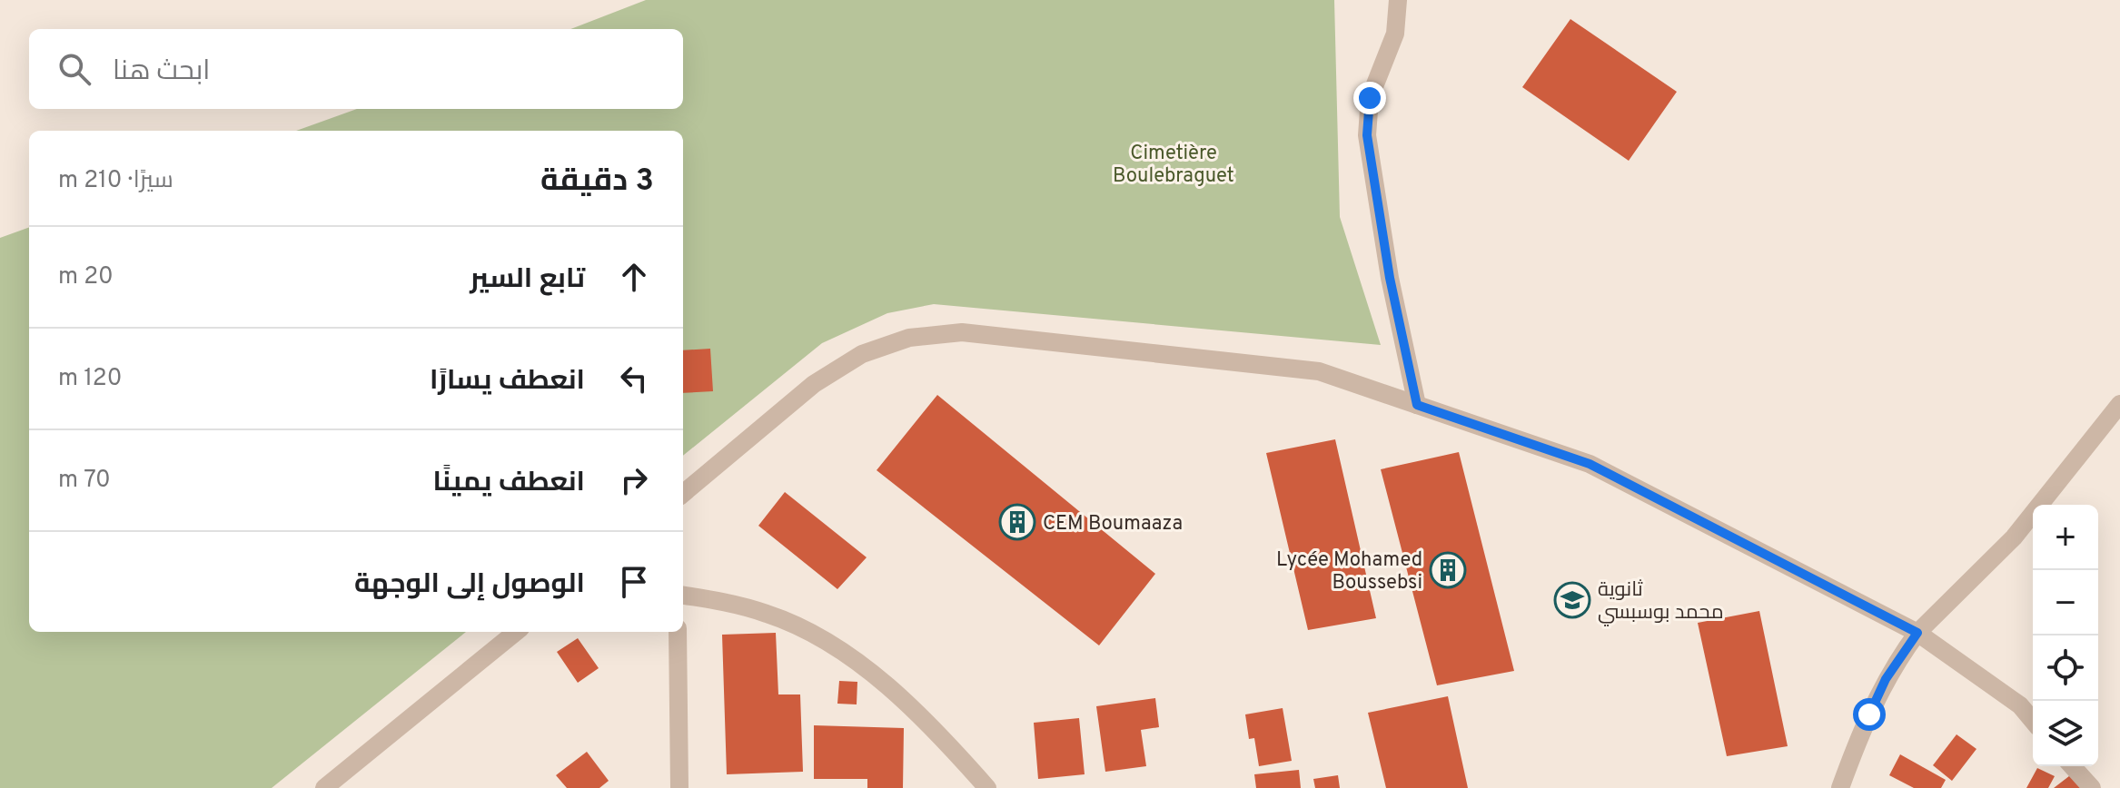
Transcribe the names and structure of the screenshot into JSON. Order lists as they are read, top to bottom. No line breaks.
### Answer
{"parks":["Cimetière Boulebraguet"],"places":{"building":["CEM Boumaaza","Lycée Mohamed Boussebsi"],"school or university":["ثانوية محمد بوسبسي"]},"page":{"search":"ابحث هنا","heading":["3 دقيقة","سيرًا · 210 m"],"list":[["تابع السير","20 m"],["انعطف يسارًا","120 m"],["انعطف يمينًا","70 m"],"الوصول إلى الوجهة"],"map_buttons":["+","−"]}}
